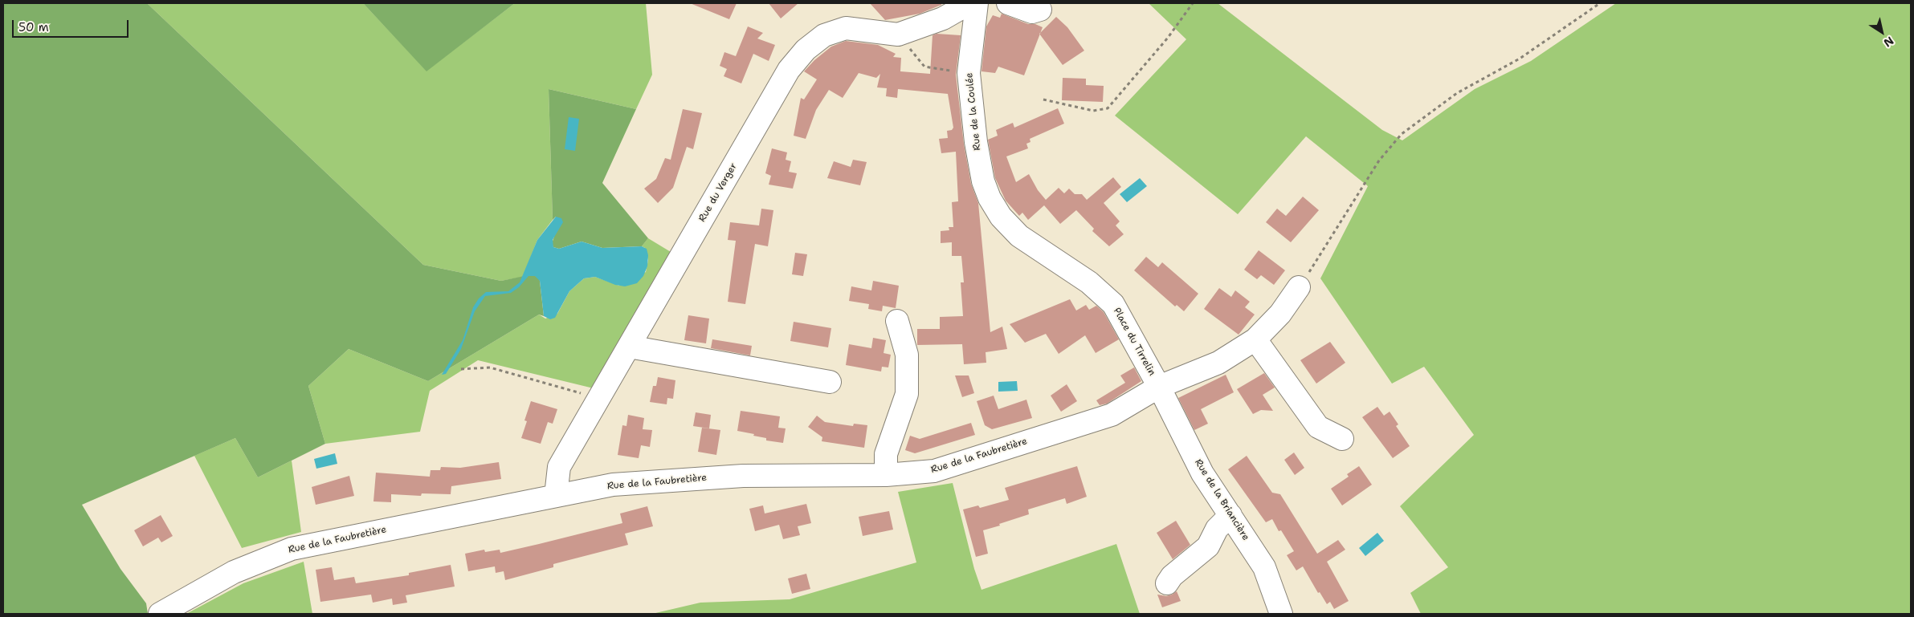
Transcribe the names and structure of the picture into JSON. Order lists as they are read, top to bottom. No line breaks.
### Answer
{"streets":{"street":["Rue de la Coulée","Rue du Verger","Place du Tirrelin","Rue de la Faubretière","Rue de la Briancière"]},"crossings":[["Rue de la Coulée","Place du Tirrelin"],["Rue du Verger","Rue de la Faubretière"],["Place du Tirrelin","Rue de la Faubretière"],["Place du Tirrelin","Rue de la Briancière"],["Rue de la Faubretière","Rue de la Briancière"]],"scale_bar":"50 m","north":"bottom right"}
